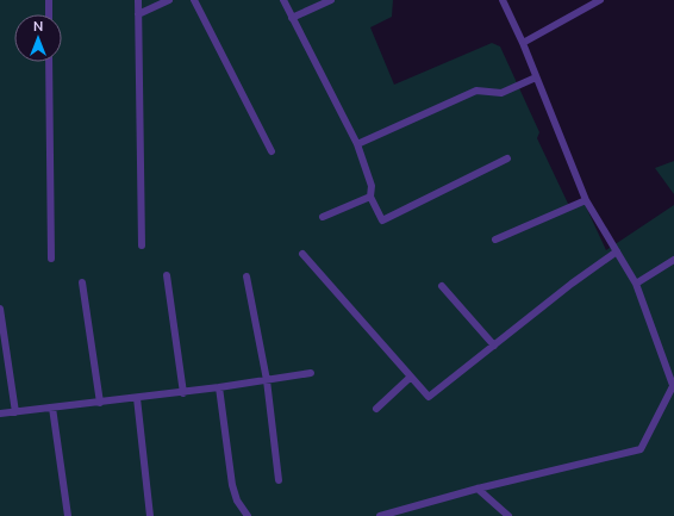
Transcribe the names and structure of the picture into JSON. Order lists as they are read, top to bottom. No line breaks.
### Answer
{"north":"top"}
